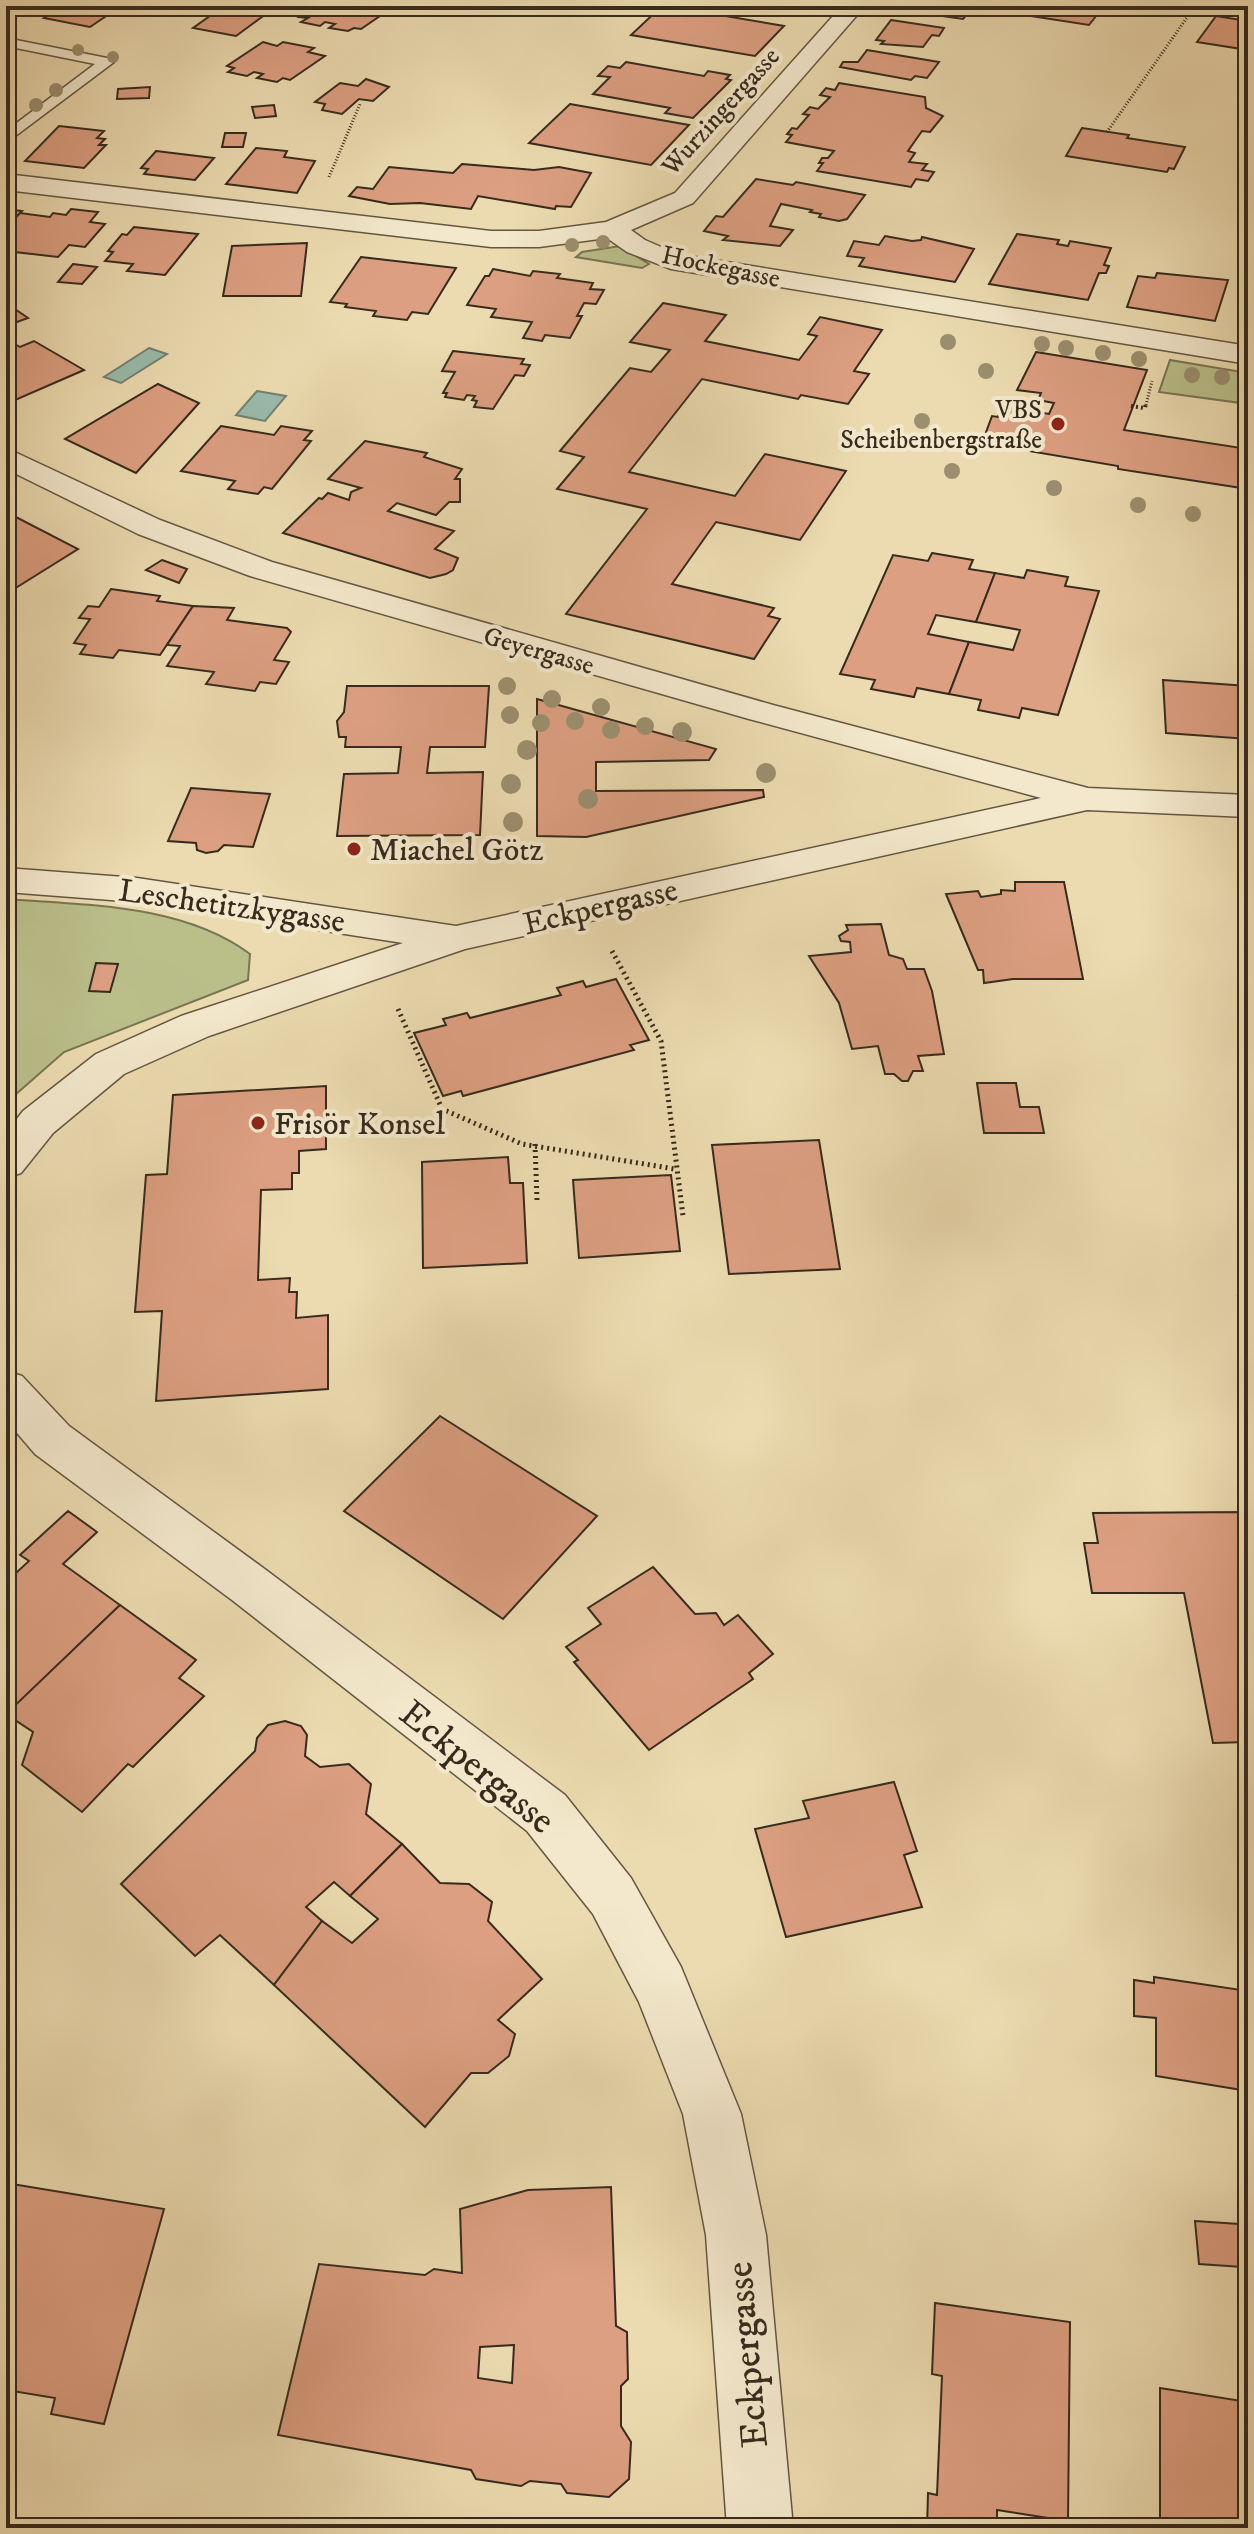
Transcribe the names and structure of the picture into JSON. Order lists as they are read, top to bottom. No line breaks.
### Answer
{"streets":{"street":["Wurzingergasse","Hockegasse","Geyergasse","Leschetitzkygasse","Eckpergasse"]},"crossings":[["Wurzingergasse","Hockegasse"],["Geyergasse","Eckpergasse"],["Leschetitzkygasse","Eckpergasse"]],"places":["VBS Scheibenbergstraße","Miachel Götz","Frisör Konsel"]}
